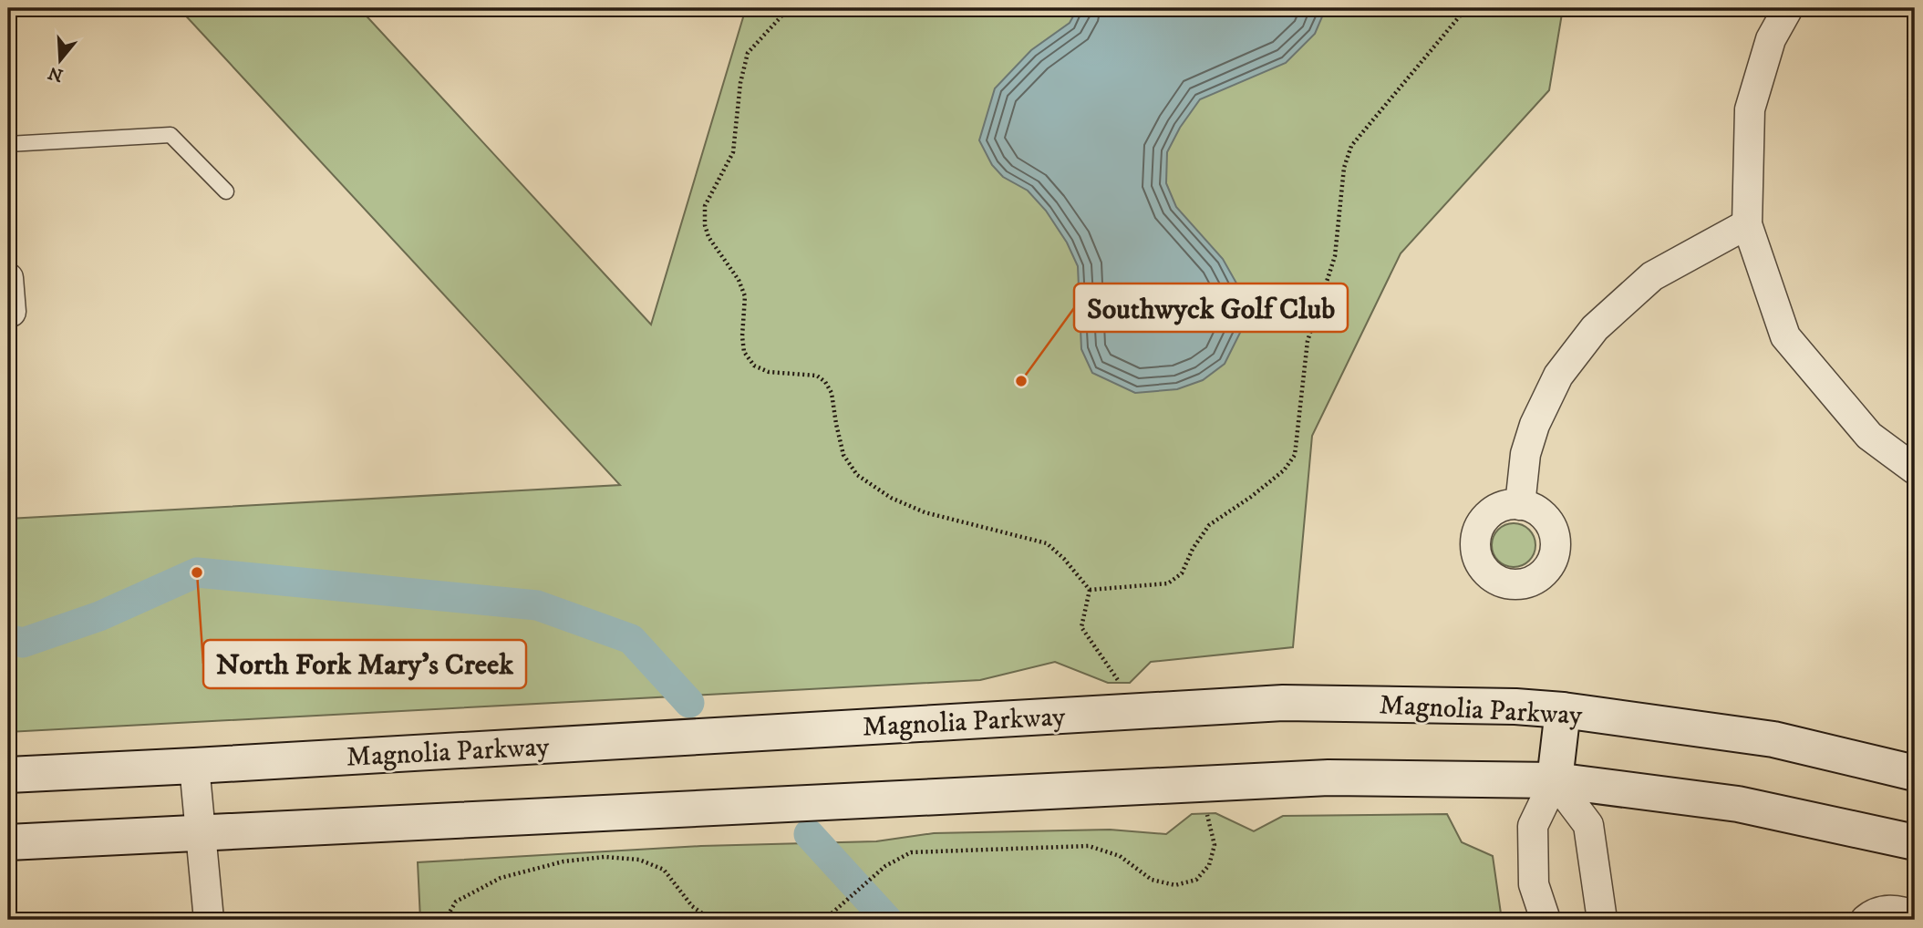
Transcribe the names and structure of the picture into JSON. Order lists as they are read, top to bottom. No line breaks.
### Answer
{"streets":{"main road":["Magnolia Parkway"]},"places":["Southwyck Golf Club","North Fork Mary's Creek"],"north":"bottom"}
